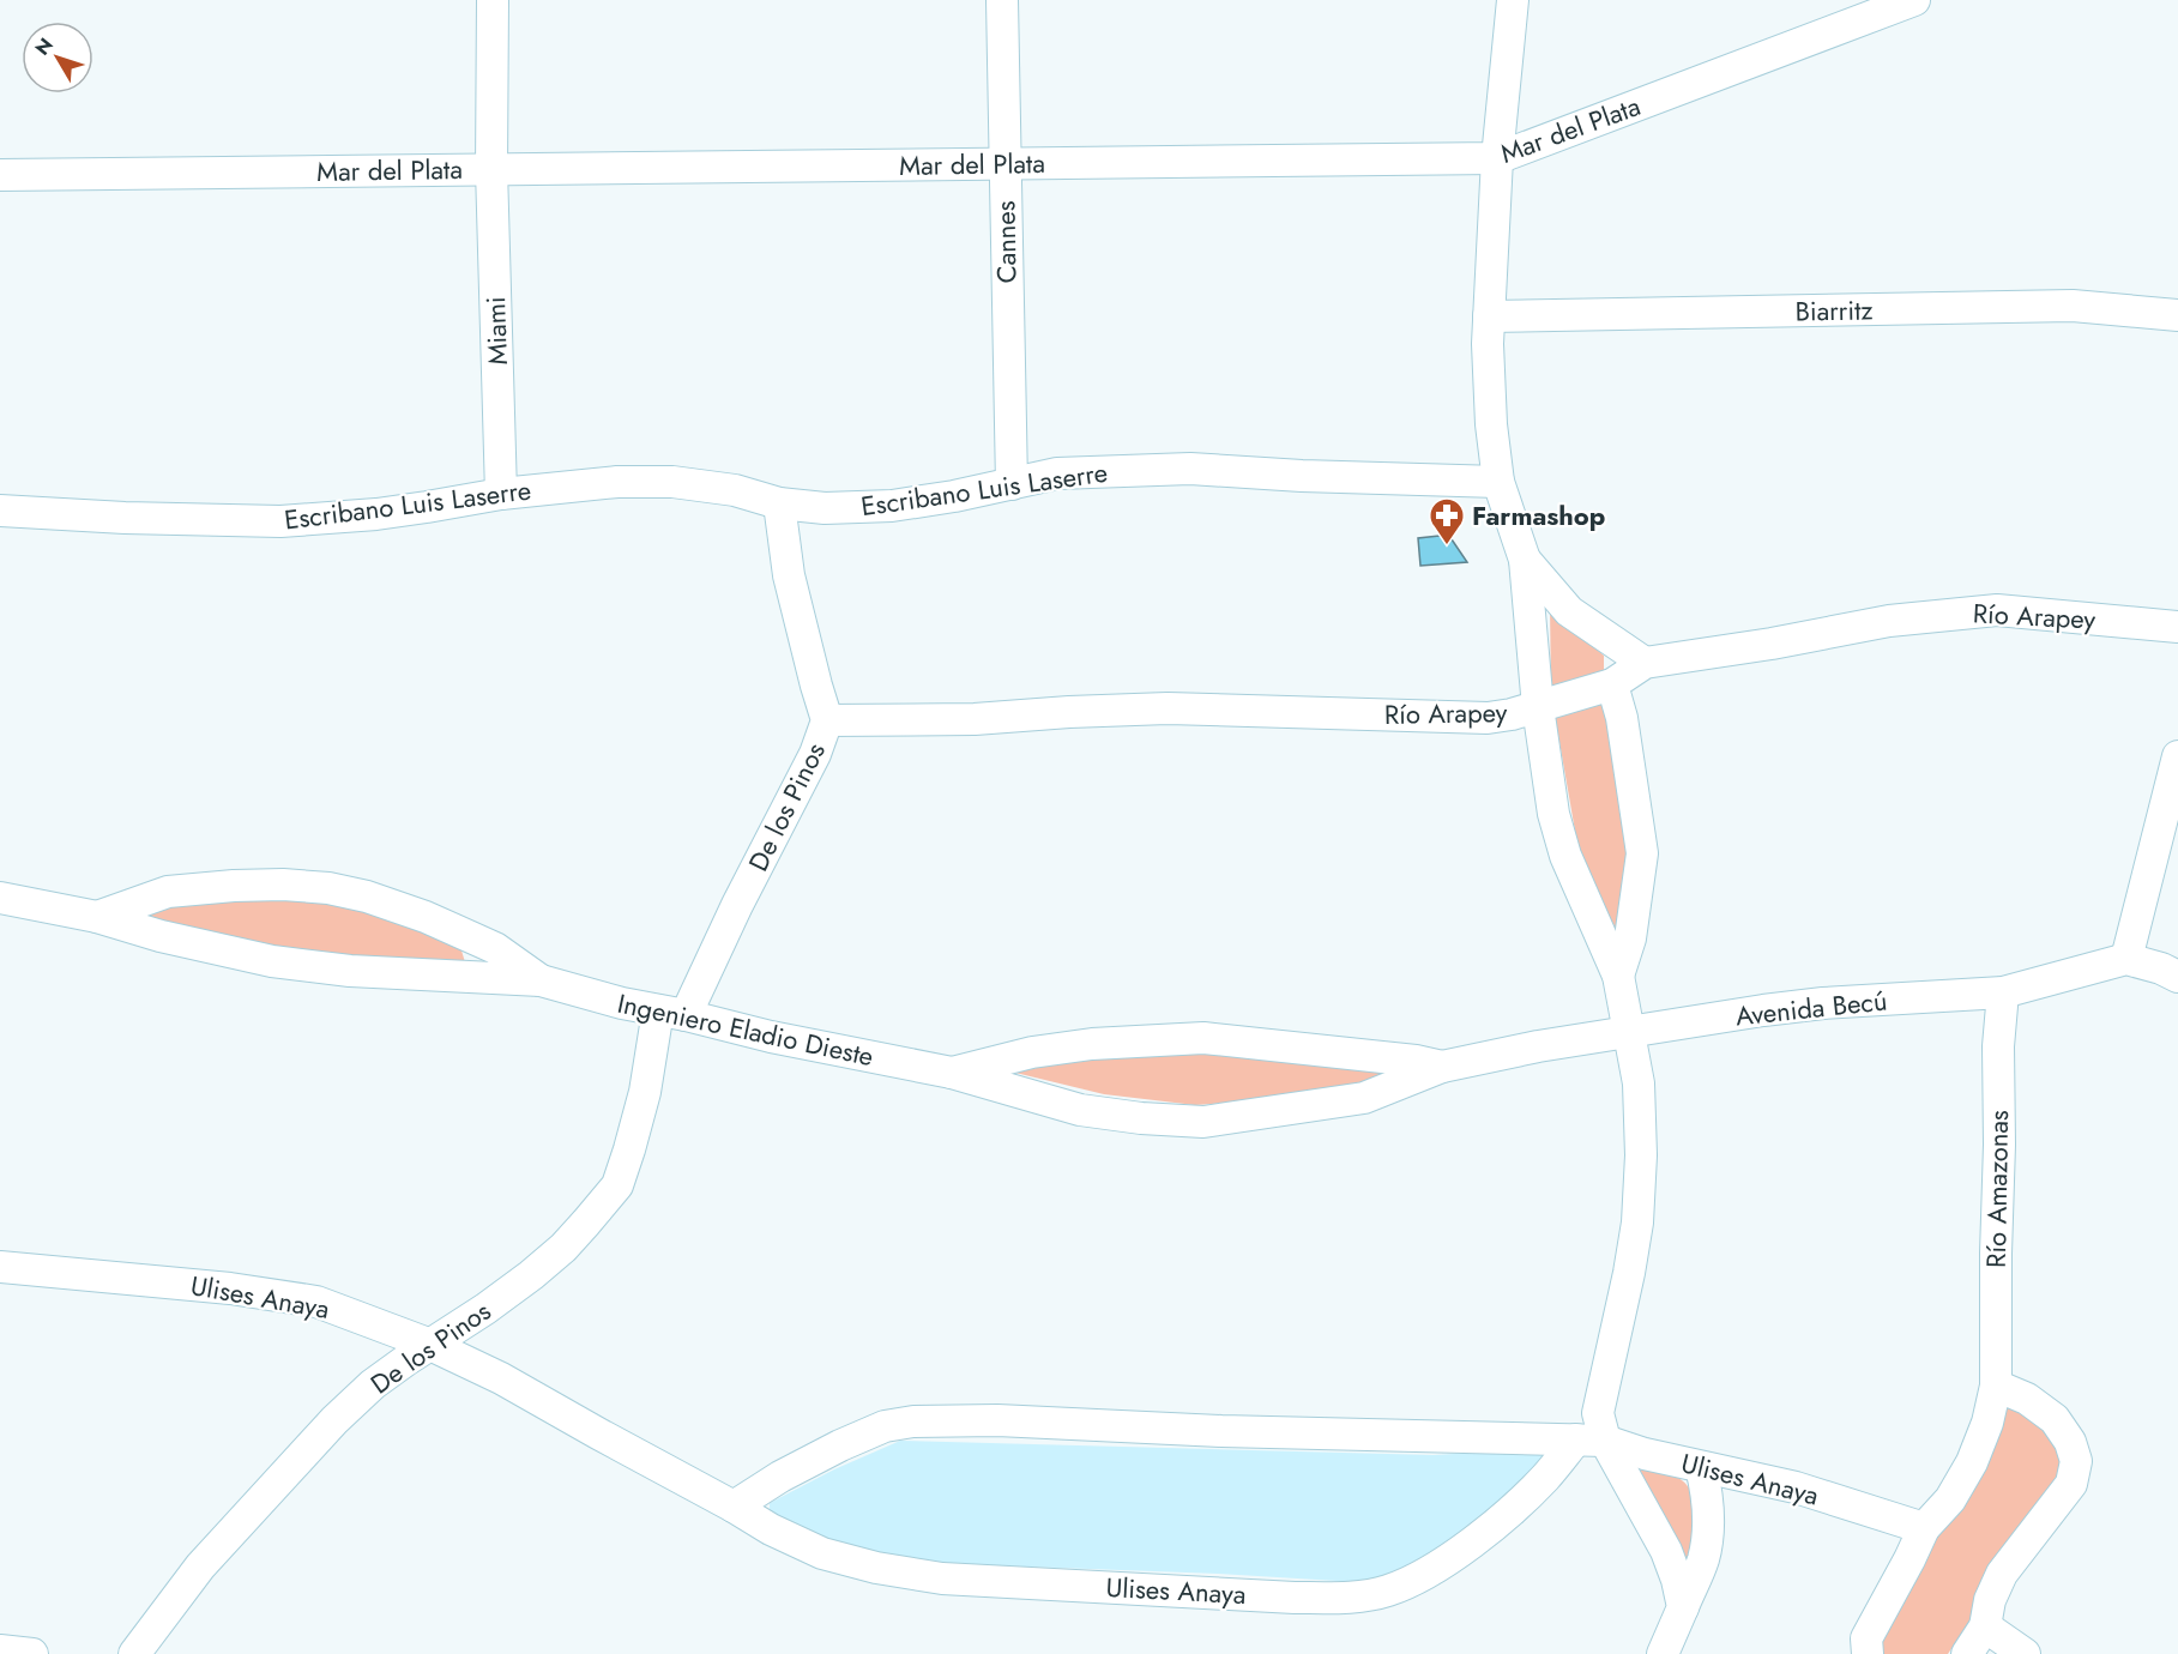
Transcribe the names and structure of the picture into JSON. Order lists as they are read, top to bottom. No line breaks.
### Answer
{"streets":{"street":["Mar del Plata","Cannes","Biarritz","Miami","Escribano Luis Laserre","Río Arapey","De los Pinos","Avenida Becú","Ingeniero Eladio Dieste","Río Amazonas","Ulises Anaya"]},"crossings":[["Mar del Plata","Cannes"],["Mar del Plata","Miami"],["Cannes","Escribano Luis Laserre"],["Miami","Escribano Luis Laserre"],["Escribano Luis Laserre","De los Pinos"],["Río Arapey","De los Pinos"],["De los Pinos","Ingeniero Eladio Dieste"],["De los Pinos","Ulises Anaya"],["Avenida Becú","Ingeniero Eladio Dieste"],["Avenida Becú","Río Amazonas"],["Río Amazonas","Ulises Anaya"]],"places":{"pharmacy":["Farmashop"]},"north":"top left"}
